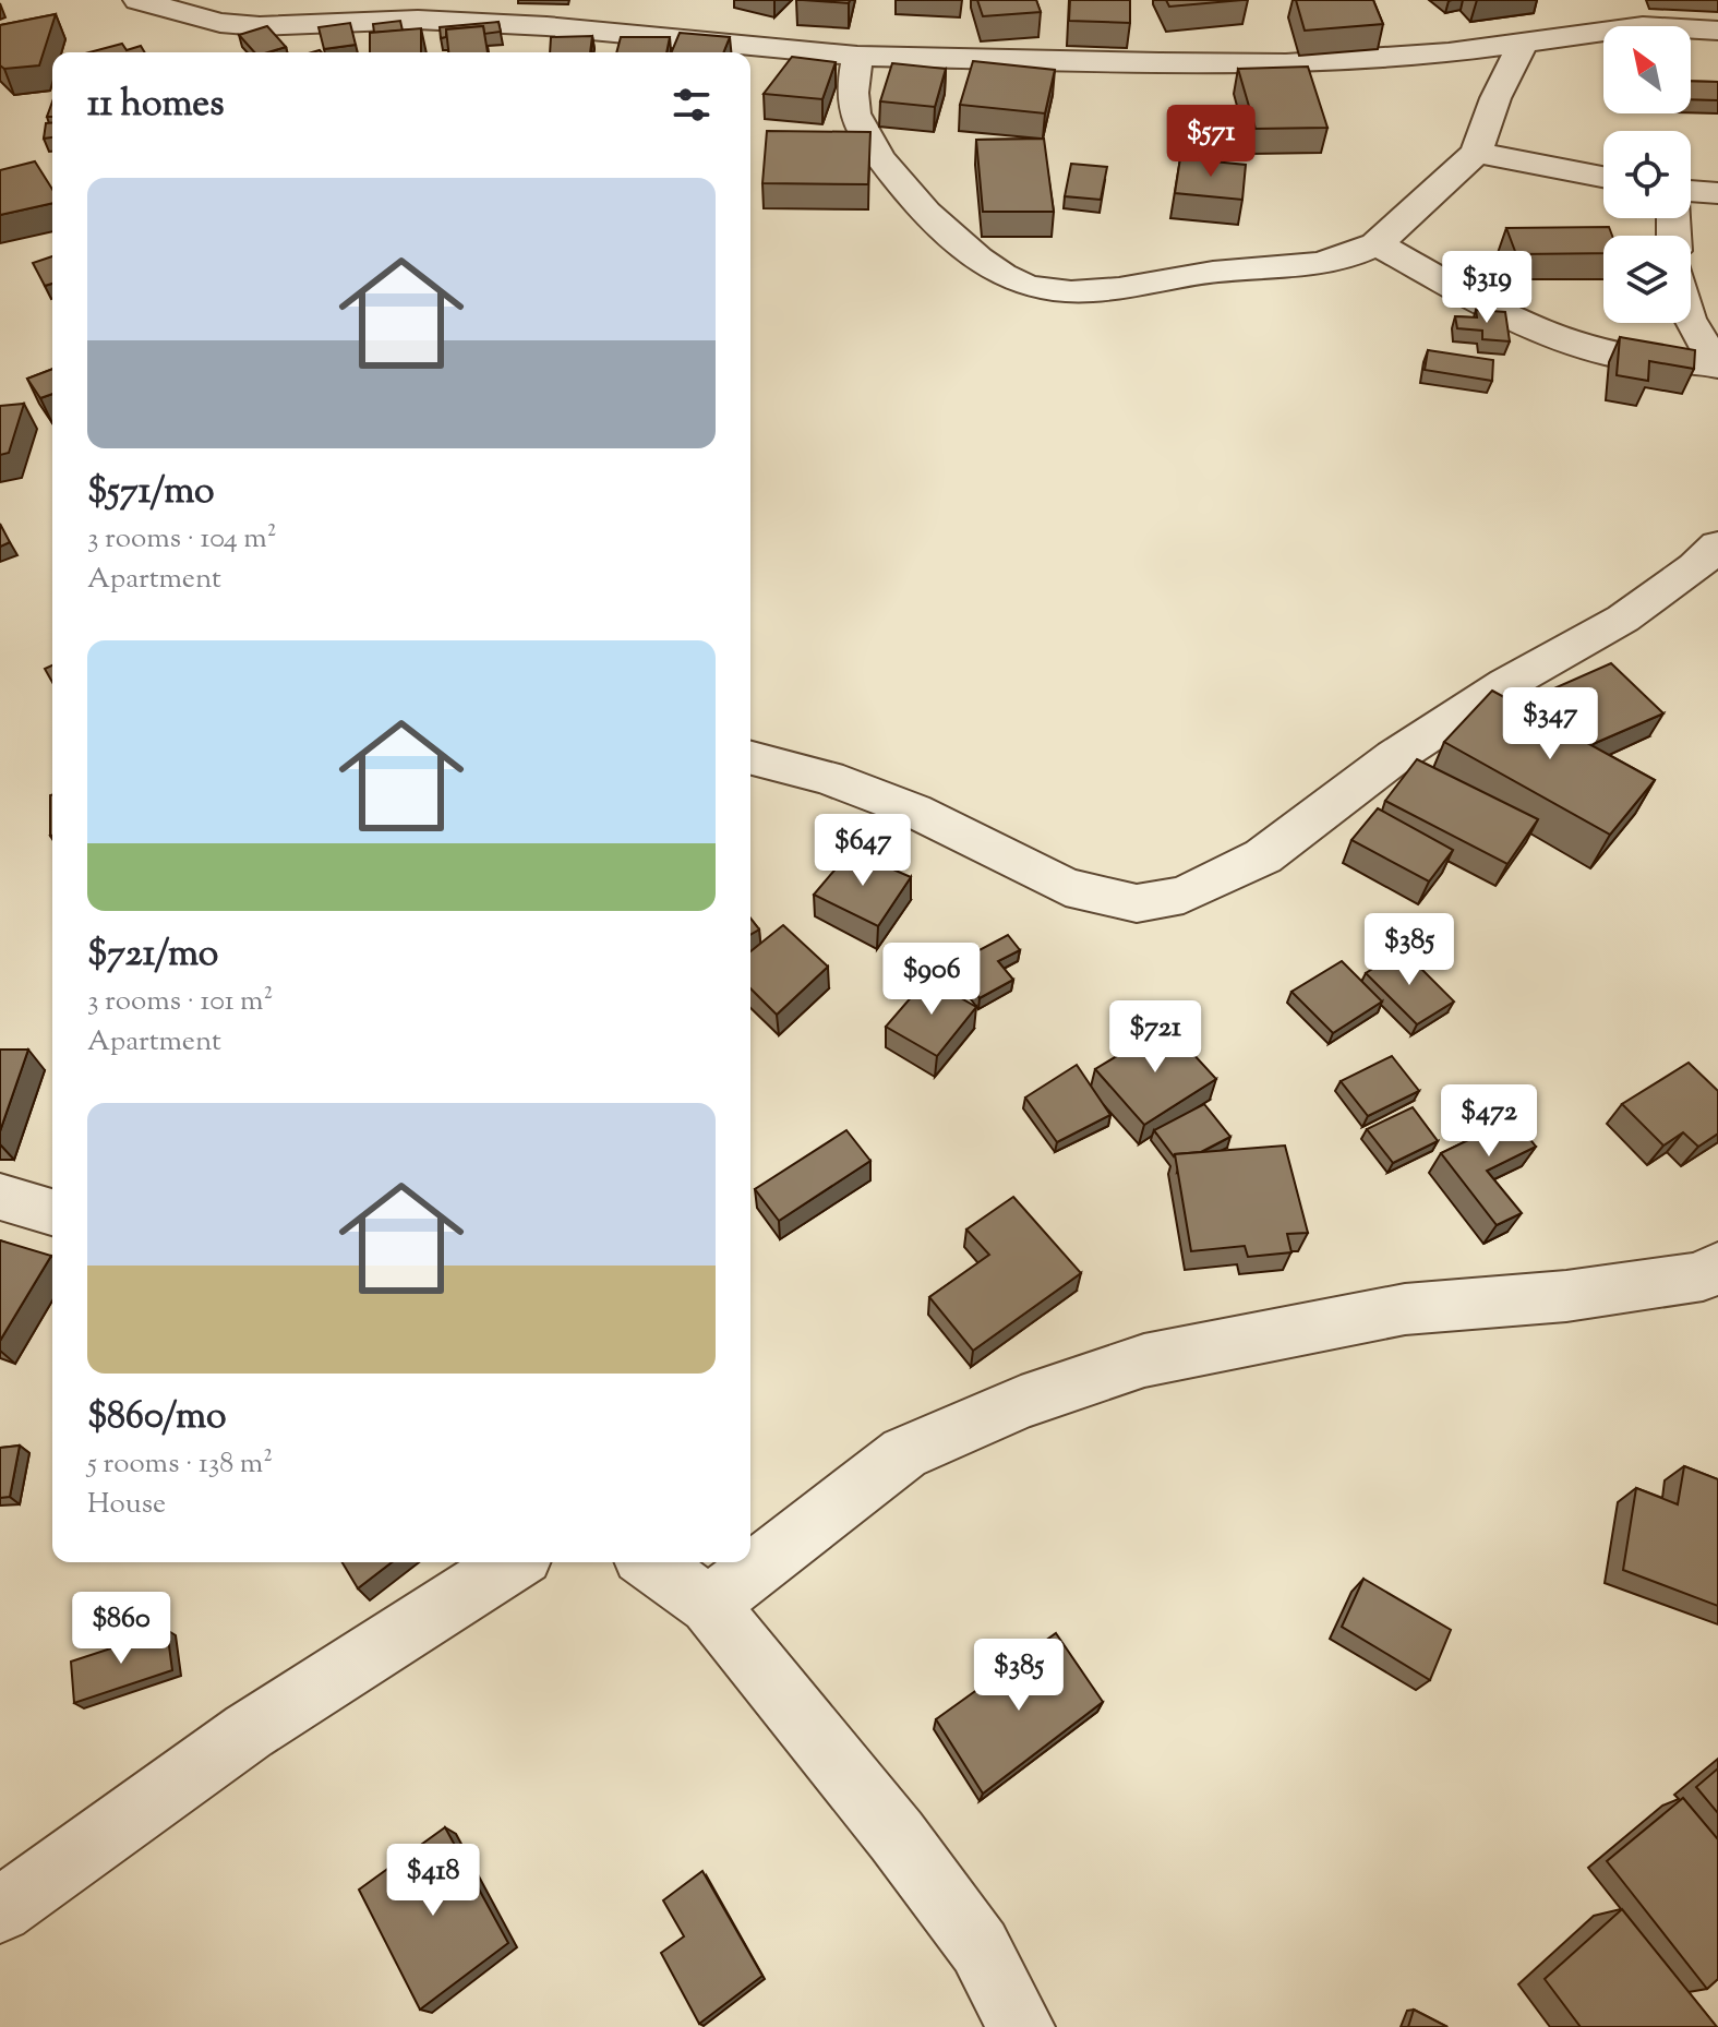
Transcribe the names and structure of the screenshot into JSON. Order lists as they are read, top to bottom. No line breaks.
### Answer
{"north":"top left","page":{"heading":"11 homes","price":["$571","$319","$347","$647","$385","$906","$721","$472","$860","$385","$418"],"list":[{"name":"$571/mo","note":"3 rooms · 104 m² · Apartment"},{"name":"$721/mo","note":"3 rooms · 101 m² · Apartment"},{"name":"$860/mo","note":"5 rooms · 138 m² · House"}]}}
